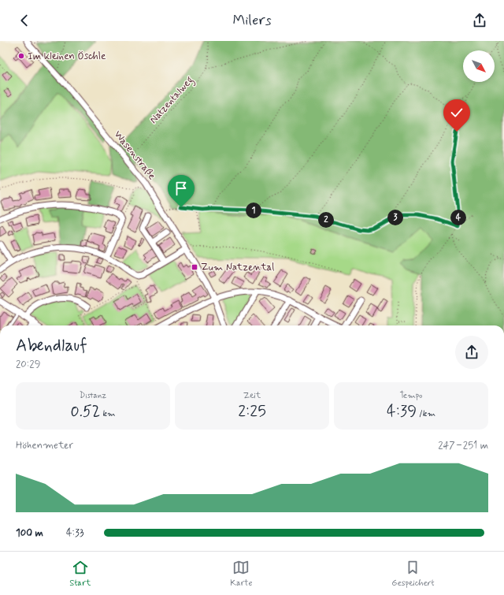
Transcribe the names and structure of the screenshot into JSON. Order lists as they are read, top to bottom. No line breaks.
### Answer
{"streets":{"street":["Wasenstraße"],"path":["Natzentalweg"]},"crossings":[["Natzentalweg","Wasenstraße"]],"places":{"other":["Im kleinen Öschle"],"transit":["Zum Natzental"]},"north":"bottom right","page":{"header":"Milers","pins":["1","3","4","2"],"heading":["Abendlauf","20:29"],"stats":[["Distanz","0.52 km"],["Zeit","2:25"],["Tempo","4:39 /km"]],"chart":["Höhenmeter","247–251 m"],"list":[{"name":"100 m","note":"4:33"}],"tabs":["Start","Karte","Gespeichert"]}}
